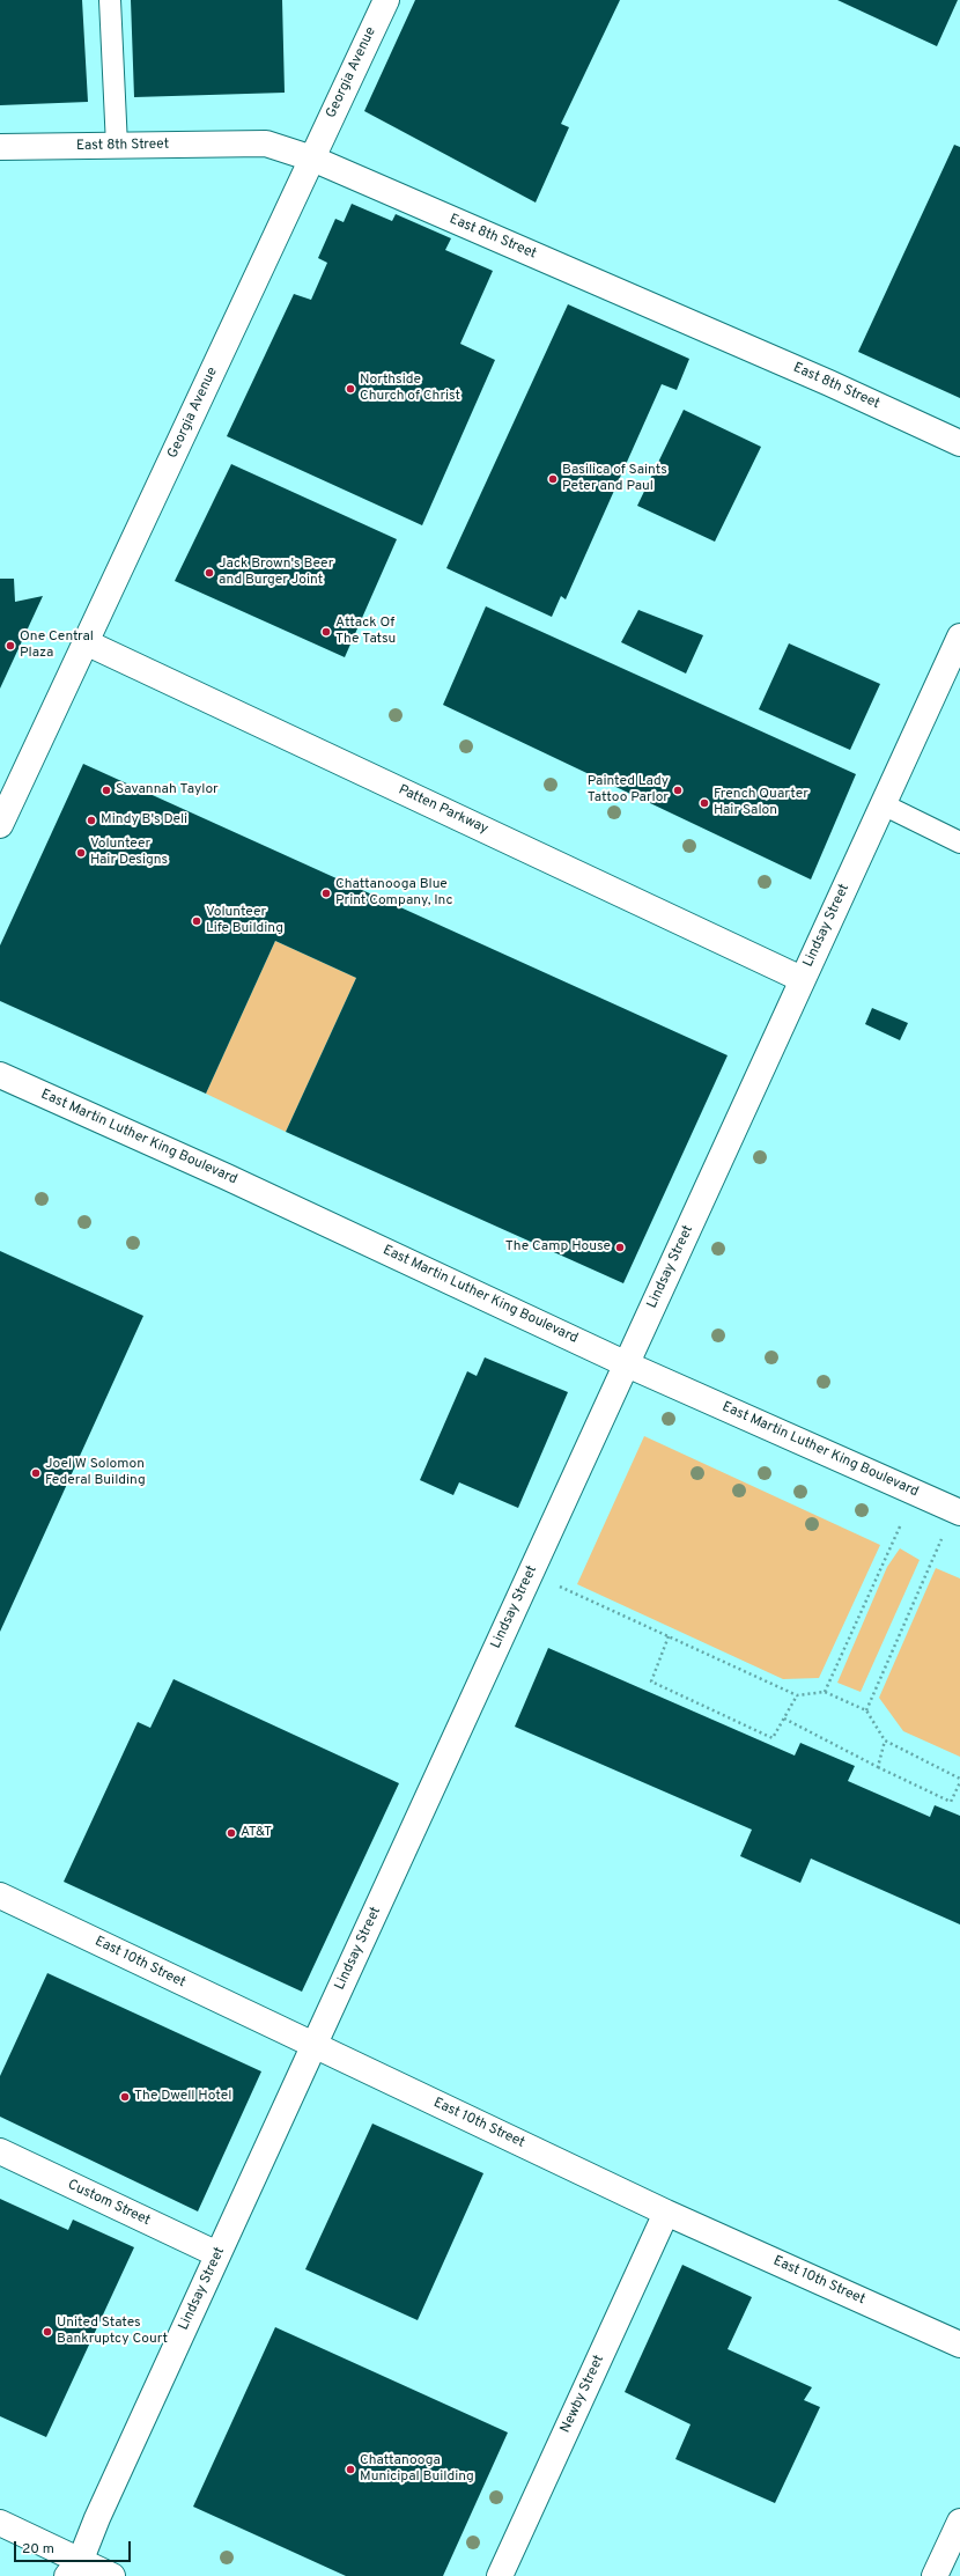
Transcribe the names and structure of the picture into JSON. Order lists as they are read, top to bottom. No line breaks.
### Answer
{"streets":{"street":["Georgia Avenue","East 8th Street","Patten Parkway","Lindsay Street","East Martin Luther King Boulevard","East 10th Street","Custom Street","Newby Street"]},"crossings":[["Georgia Avenue","East 8th Street"],["Georgia Avenue","Patten Parkway"],["Patten Parkway","Lindsay Street"],["Lindsay Street","East Martin Luther King Boulevard"],["Lindsay Street","East 10th Street"],["Lindsay Street","Custom Street"],["East 10th Street","Newby Street"]],"places":["Northside Church of Christ","Basilica of Saints Peter and Paul","Jack Brown's Beer and Burger Joint","Attack Of The Tatsu","One Central Plaza","Savannah Taylor","Painted Lady Tattoo Parlor","French Quarter Hair Salon","Mindy B's Deli","Volunteer Hair Designs","Chattanooga Blue Print Company, Inc","Volunteer Life Building","The Camp House","Joel W Solomon Federal Building","AT&T","The Dwell Hotel","United States Bankruptcy Court","Chattanooga Municipal Building"],"scale_bar":"20 m"}
